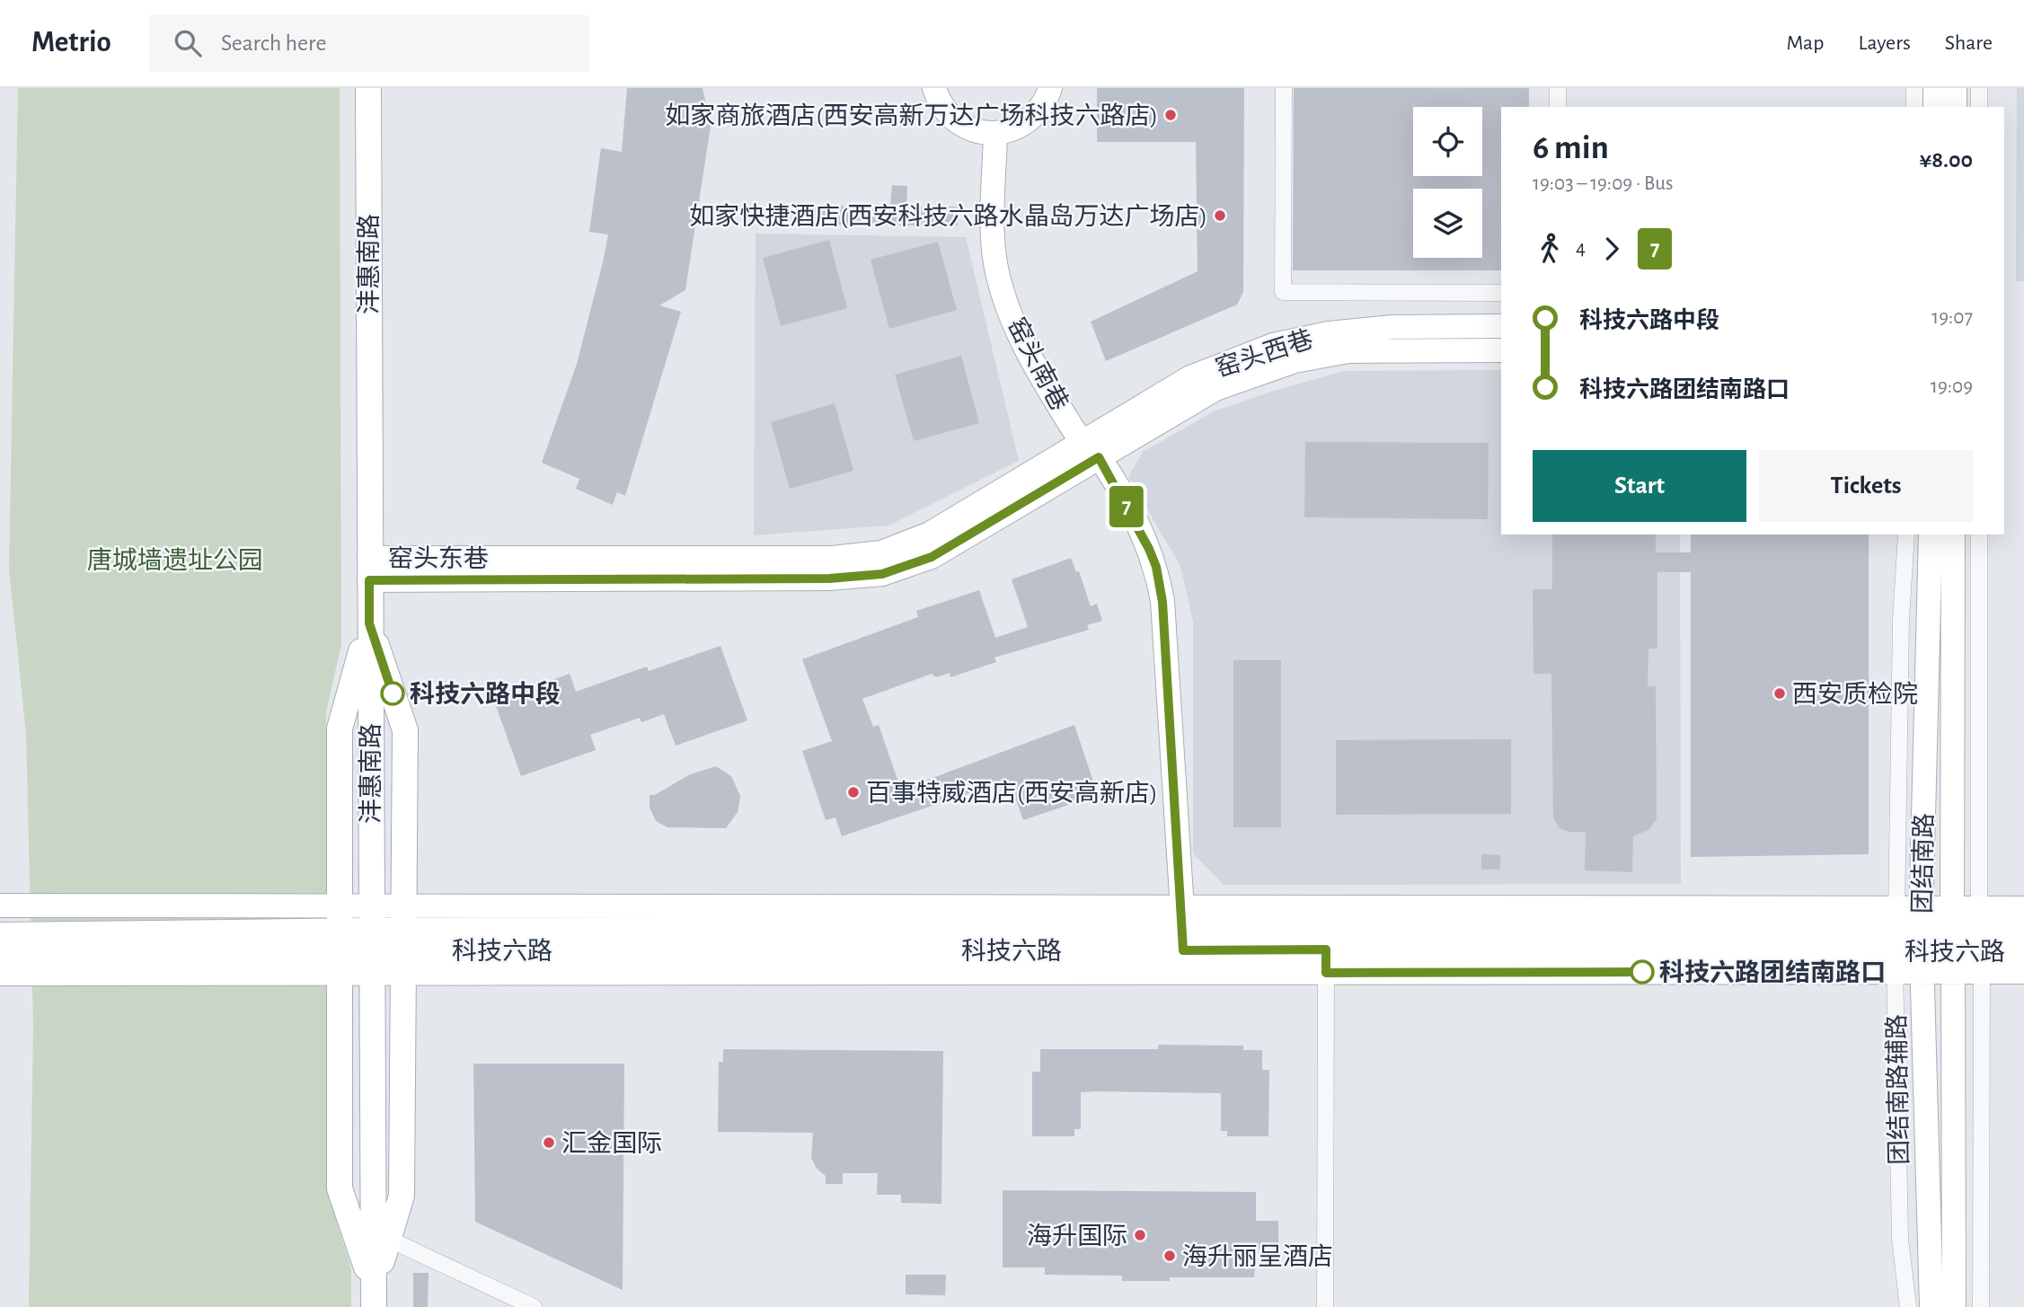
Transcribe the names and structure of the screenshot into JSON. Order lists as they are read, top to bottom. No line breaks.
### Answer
{"streets":{"main road":["沣惠南路","窑头西巷","窑头南巷","窑头东巷","团结南路","科技六路"],"street":["团结南路辅路"]},"crossings":[["沣惠南路","窑头东巷"],["沣惠南路","科技六路"],["窑头西巷","窑头南巷"],["窑头西巷","窑头东巷"],["窑头南巷","窑头东巷"],["窑头南巷","科技六路"],["团结南路","科技六路"],["科技六路","团结南路辅路"]],"parks":["唐城墙遗址公园"],"places":["如家商旅酒店(西安高新万达广场科技六路店)","如家快捷酒店(西安科技六路水晶岛万达广场店)","科技六路中段","西安质检院","百事特威酒店(西安高新店)","科技六路团结南路口","汇金国际","海升国际","海升丽呈酒店"],"lines":["bus line 7"],"page":{"header":"Metrio","search":"Search here","nav":["Map","Layers","Share"],"on_map":"7","heading":["6 min","19:03 – 19:09 · Bus","¥8.00"],"legs":["4","7"],"list":[{"name":"科技六路中段","value":"19:07"},{"name":"科技六路团结南路口","value":"19:09"}],"buttons":["Start","Tickets"]}}
